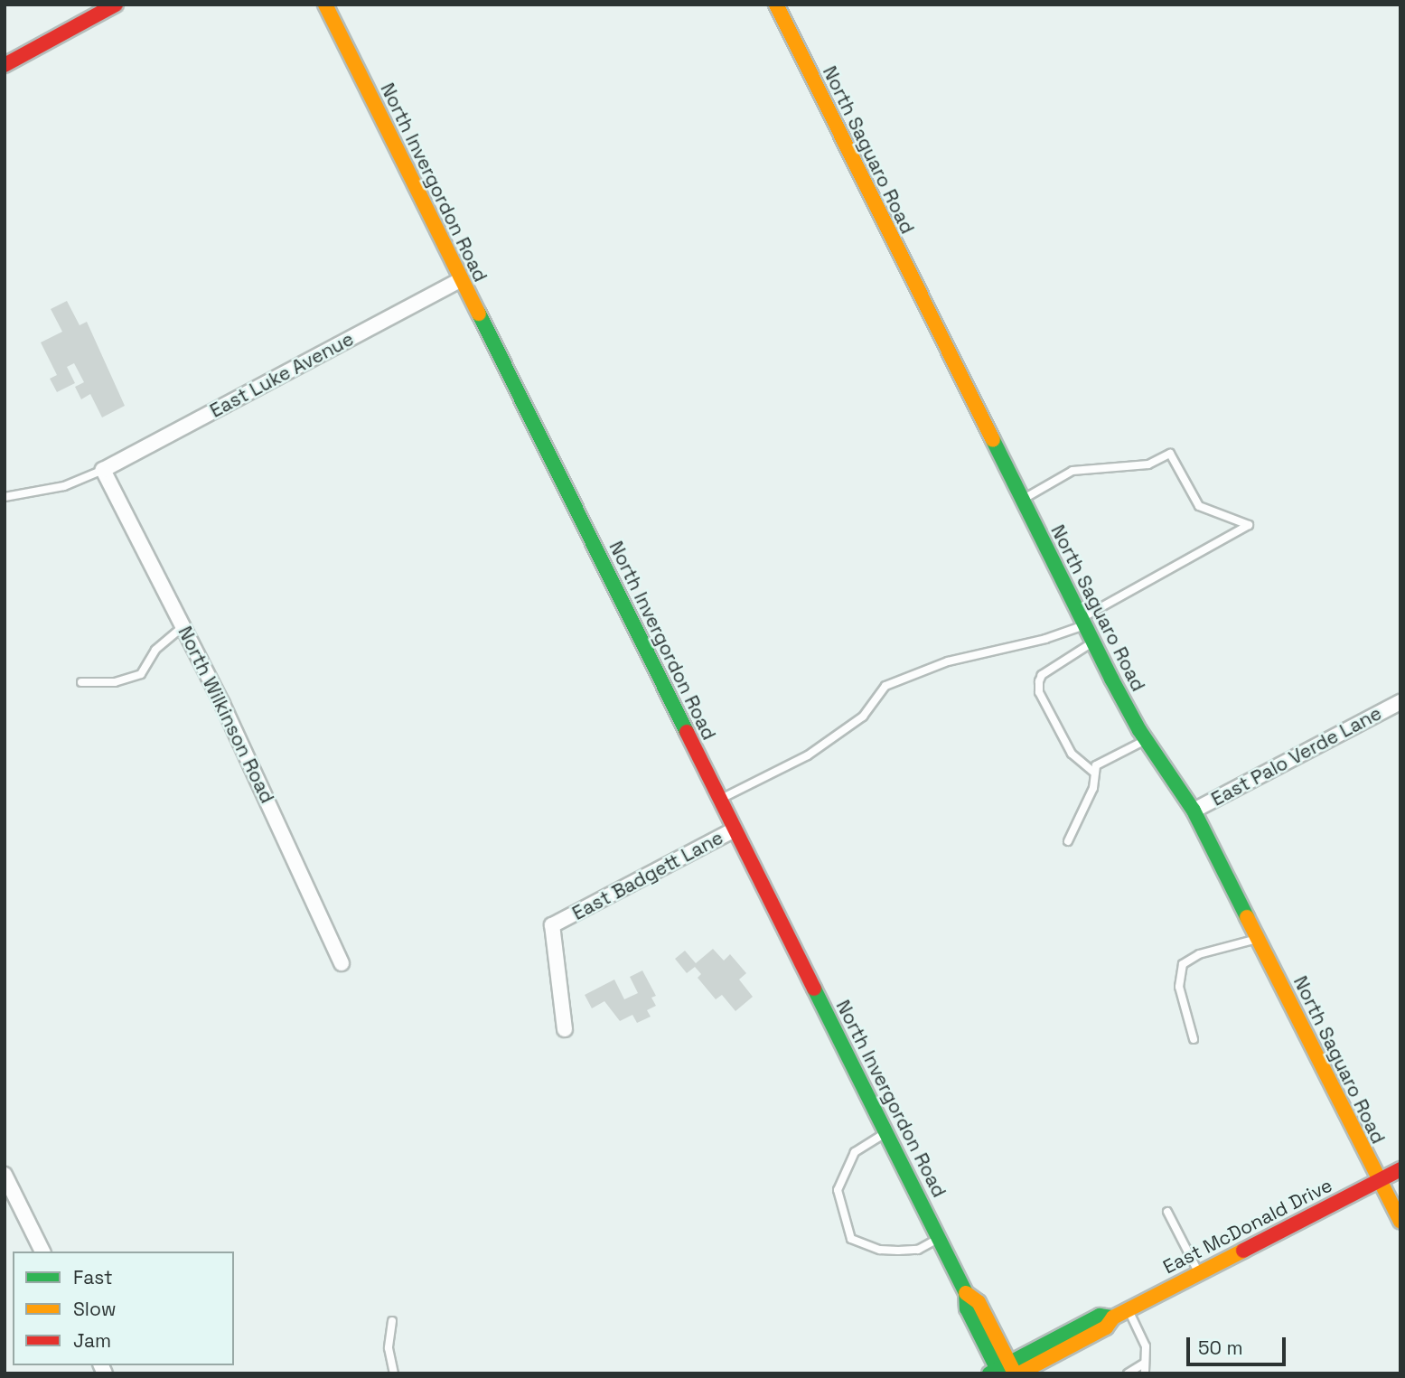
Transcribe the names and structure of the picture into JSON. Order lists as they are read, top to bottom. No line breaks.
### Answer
{"streets":{"street":["North Saguaro Road","North Invergordon Road","East Luke Avenue","North Wilkinson Road","East Palo Verde Lane","East Badgett Lane","East McDonald Drive"]},"crossings":[["North Saguaro Road","East Palo Verde Lane"],["North Saguaro Road","East McDonald Drive"],["North Invergordon Road","East Luke Avenue"],["North Invergordon Road","East Badgett Lane"],["North Invergordon Road","East McDonald Drive"],["East Luke Avenue","North Wilkinson Road"]],"legend":["Fast","Slow","Jam"],"scale_bar":"50 m"}
